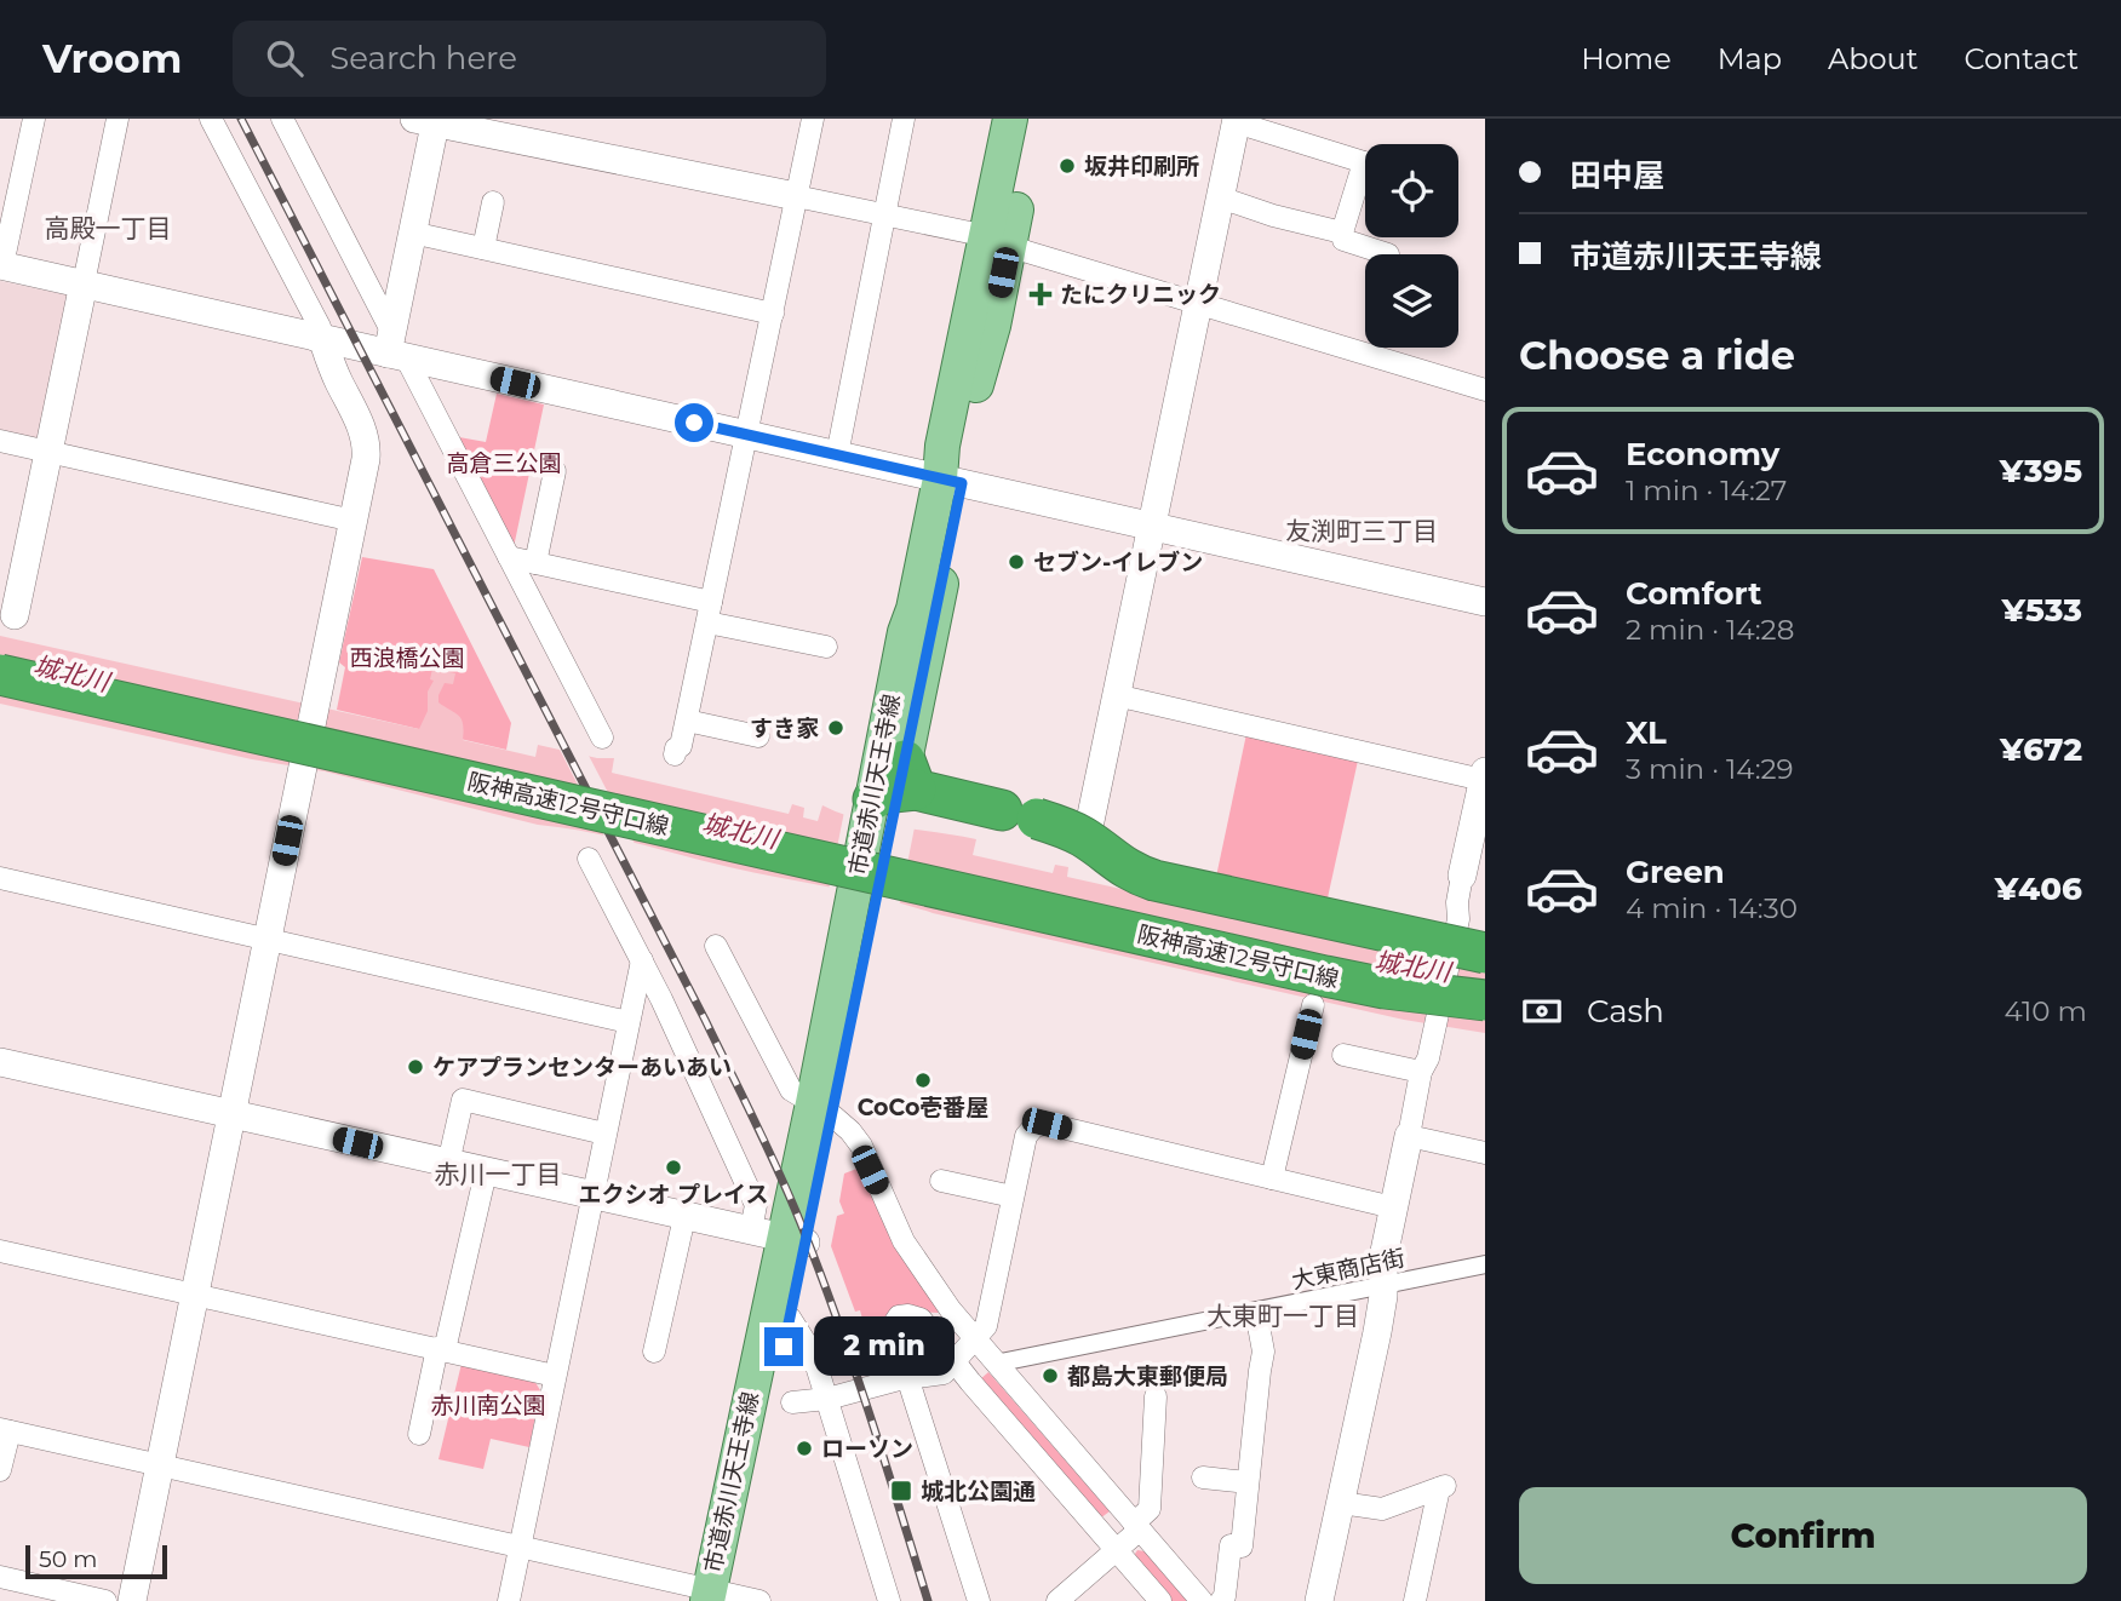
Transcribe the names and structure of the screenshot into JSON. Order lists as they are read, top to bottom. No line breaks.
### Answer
{"streets":{"highway":["阪神高速12号守口線"],"main road":["市道赤川天王寺線"],"street":["大東商店街"]},"districts":["高殿一丁目","友渕町三丁目","赤川一丁目","大東町一丁目"],"water":["城北川"],"parks":["高倉三公園","西浪橋公園","赤川南公園"],"places":{"other":["坂井印刷所","セブン-イレブン","すき家","ケアプランセンターあいあい","CoCo壱番屋","エクシオ プレイス","都島大東郵便局","ローソン"],"health":["たにクリニック"],"transit":["城北公園通"]},"scale_bar":"50 m","page":{"header":"Vroom","search":"Search here","nav":["Home","Map","About","Contact"],"banner":["田中屋","市道赤川天王寺線"],"heading":"Choose a ride","list":[{"name":"Economy","note":"1 min · 14:27","value":"¥395"},{"name":"Comfort","note":"2 min · 14:28","value":"¥533"},{"name":"XL","note":"3 min · 14:29","value":"¥672"},{"name":"Green","note":"4 min · 14:30","value":"¥406"}],"pay":["Cash","410 m"],"bubble":"2 min","buttons":"Confirm","scale":"50 m"}}
